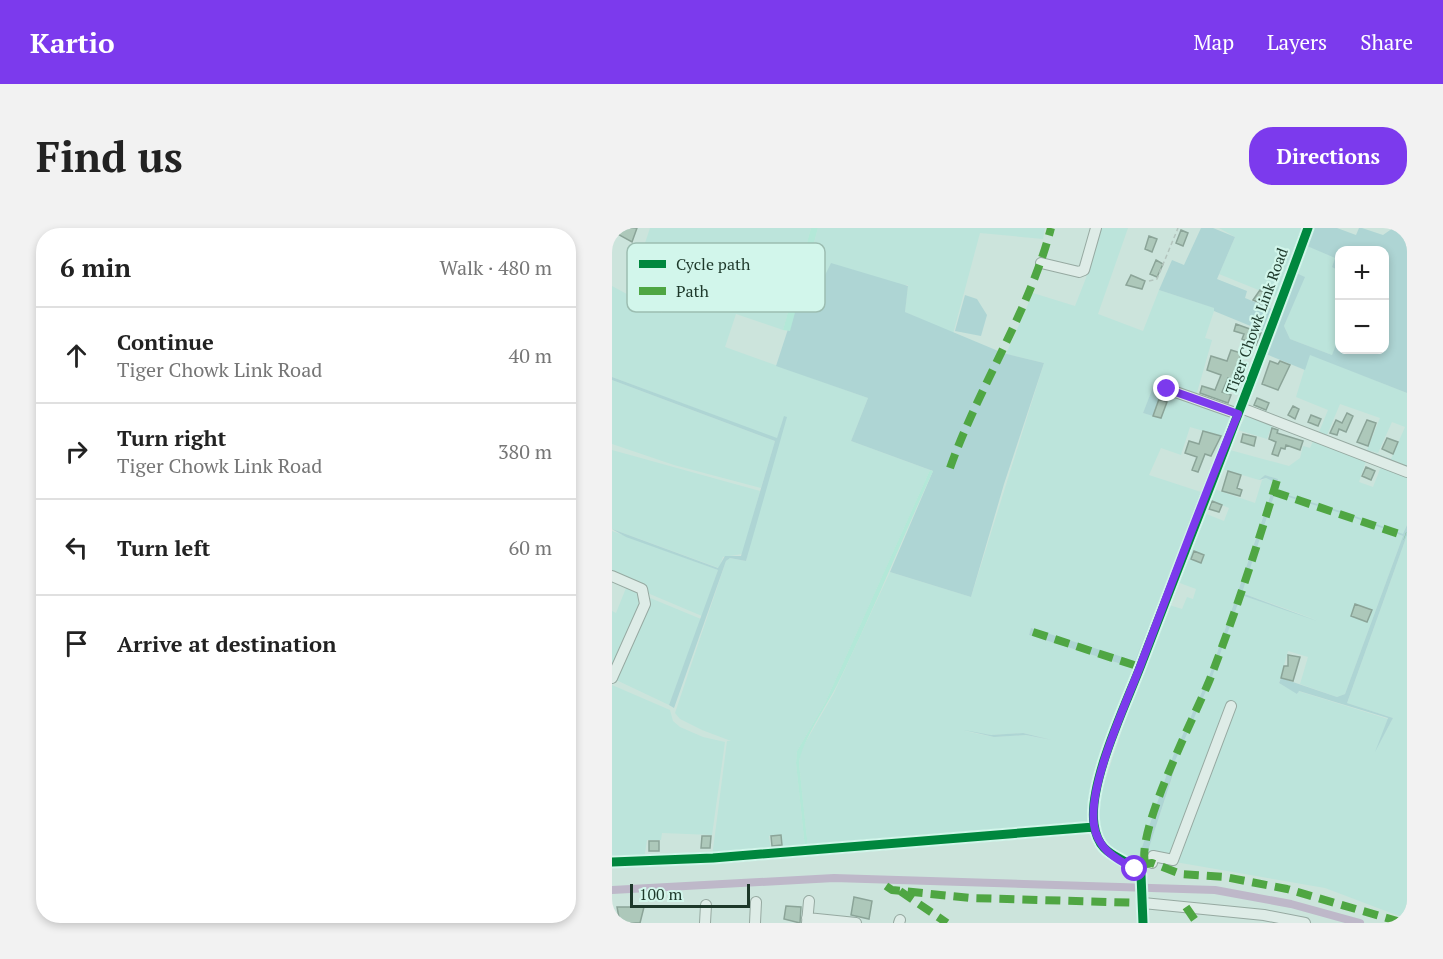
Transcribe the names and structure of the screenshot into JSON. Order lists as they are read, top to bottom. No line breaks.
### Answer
{"streets":{"street":["Tiger Chowk Link Road"]},"legend":["Cycle path","Path"],"scale_bar":"100 m","page":{"header":"Kartio","nav":["Map","Layers","Share"],"buttons":"Directions","title":"Find us","heading":["6 min","Walk · 480 m"],"map_buttons":["+","−"],"list":[["Continue","Tiger Chowk Link Road","40 m"],["Turn right","Tiger Chowk Link Road","380 m"],["Turn left","60 m"],"Arrive at destination"],"scale":"100 m"}}
